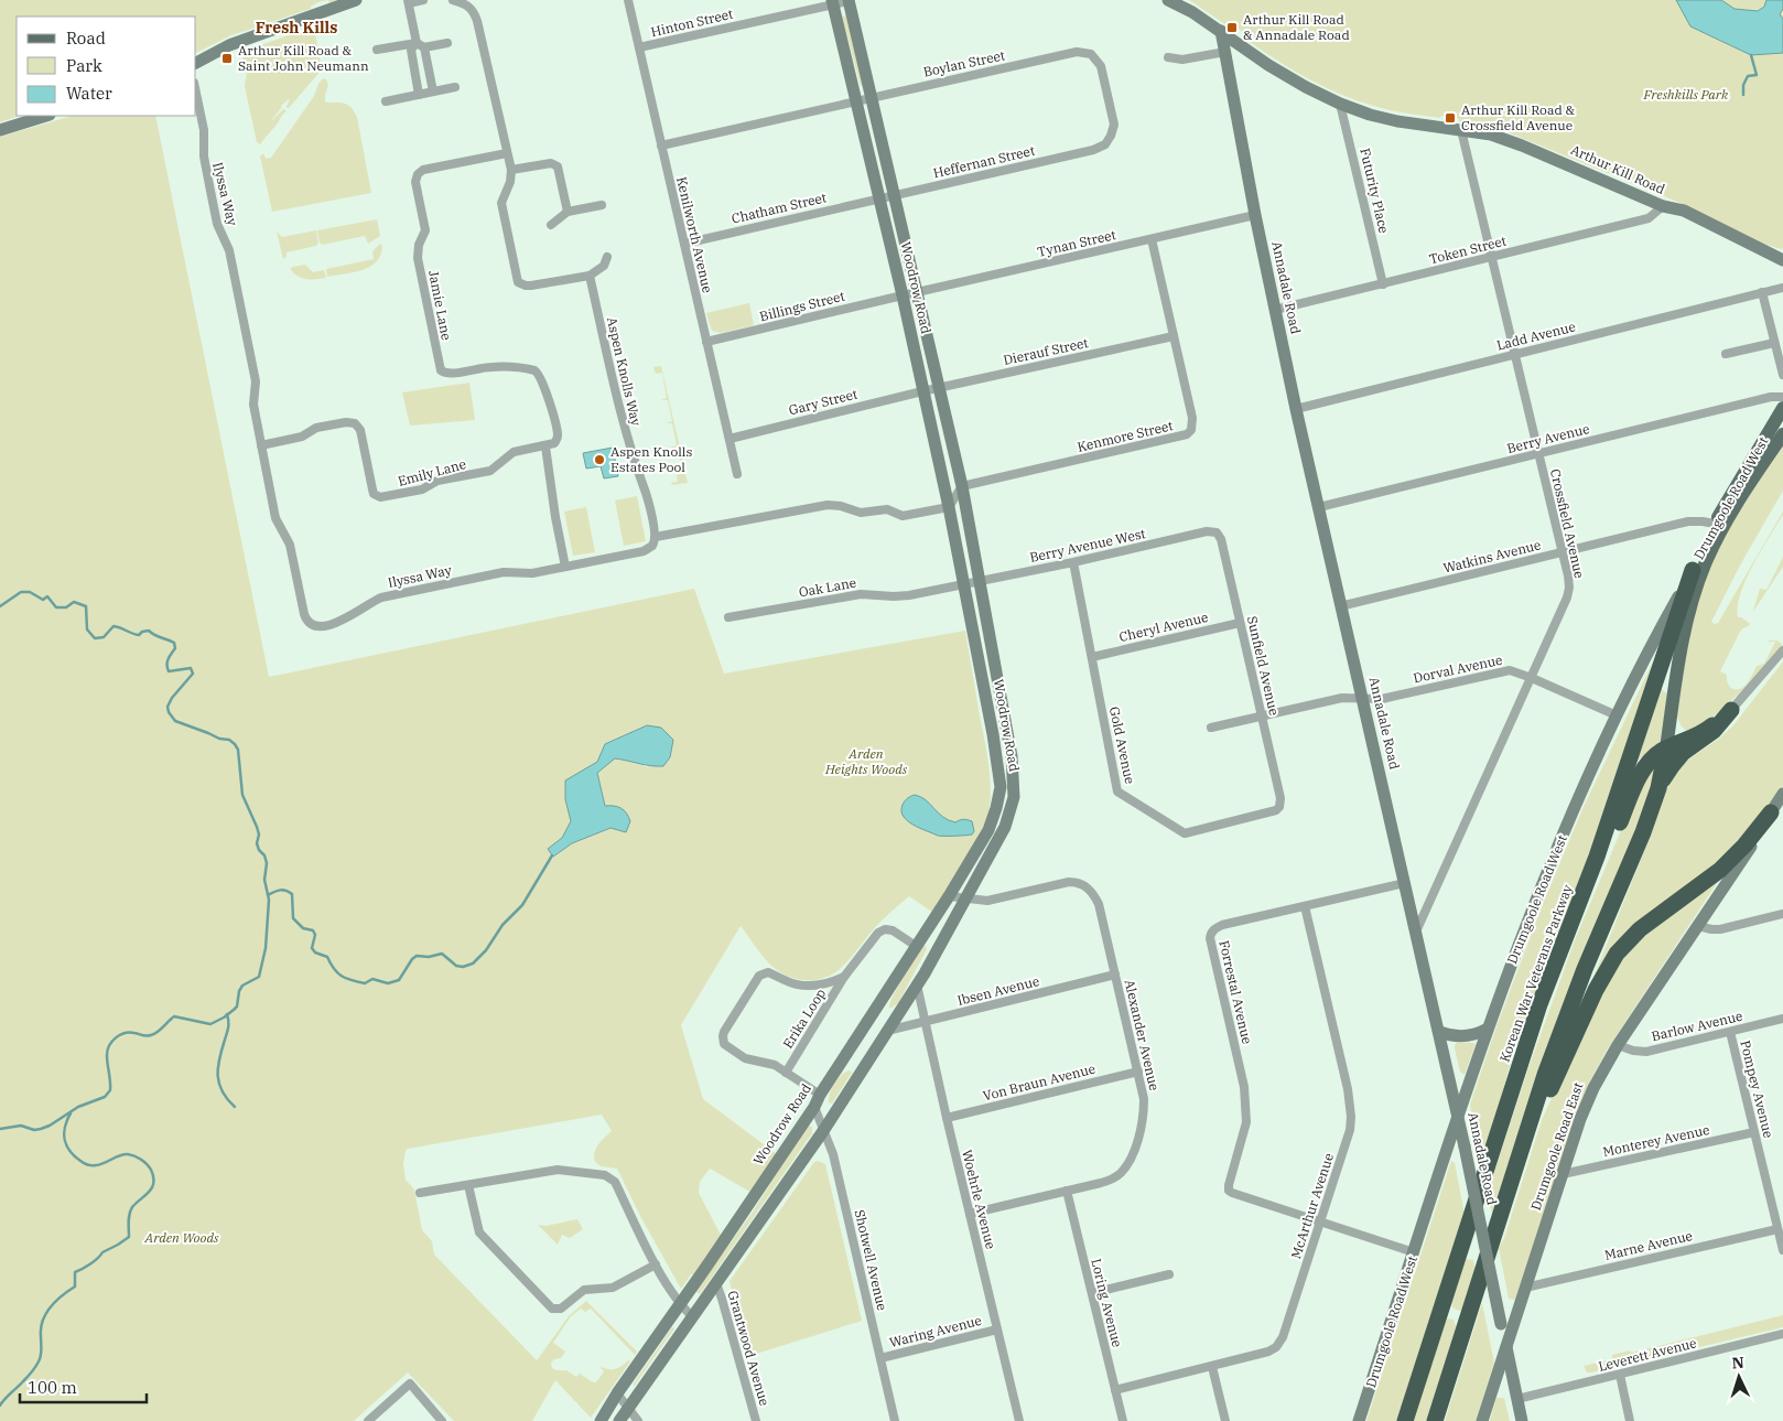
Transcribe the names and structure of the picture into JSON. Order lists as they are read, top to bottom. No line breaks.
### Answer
{"streets":{"highway":["Korean War Veterans Parkway"],"main road":["Drumgoole Road West"],"street":["Hinton Street","Boylan Street","Heffernan Street","Arthur Kill Road","Futurity Place","Ilyssa Way","Chatham Street","Kenilworth Avenue","Tynan Street","Token Street","Woodrow Road","Annadale Road","Jamie Lane","Billings Street","Ladd Avenue","Dierauf Street","Aspen Knolls Way","Gary Street","Kenmore Street","Berry Avenue","Emily Lane","Crossfield Avenue","Berry Avenue West","Watkins Avenue","Oak Lane","Cheryl Avenue","Sunfield Avenue","Dorval Avenue","Gold Avenue","Ibsen Avenue","Forrestal Avenue","Erika Loop","Barlow Avenue","Alexander Avenue","Von Braun Avenue","Pompey Avenue","Monterey Avenue","Drumgoole Road East","Woehrle Avenue","McArthur Avenue","Marne Avenue","Shotwell Avenue","Loring Avenue","Waring Avenue","Grantwood Avenue","Leverett Avenue"]},"crossings":[["Hinton Street","Kenilworth Avenue"],["Hinton Street","Woodrow Road"],["Boylan Street","Heffernan Street"],["Boylan Street","Woodrow Road"],["Heffernan Street","Chatham Street"],["Heffernan Street","Woodrow Road"],["Arthur Kill Road","Futurity Place"],["Arthur Kill Road","Token Street"],["Arthur Kill Road","Annadale Road"],["Arthur Kill Road","Crossfield Avenue"],["Futurity Place","Token Street"],["Ilyssa Way","Woodrow Road"],["Ilyssa Way","Aspen Knolls Way"],["Ilyssa Way","Emily Lane"],["Chatham Street","Kenilworth Avenue"],["Chatham Street","Woodrow Road"],["Kenilworth Avenue","Billings Street"],["Kenilworth Avenue","Gary Street"],["Tynan Street","Woodrow Road"],["Tynan Street","Annadale Road"],["Tynan Street","Billings Street"],["Tynan Street","Kenmore Street"],["Token Street","Annadale Road"],["Token Street","Crossfield Avenue"],["Woodrow Road","Billings Street"],["Woodrow Road","Dierauf Street"],["Woodrow Road","Gary Street"],["Woodrow Road","Kenmore Street"],["Woodrow Road","Berry Avenue West"],["Woodrow Road","Oak Lane"],["Woodrow Road","Ibsen Avenue"],["Woodrow Road","Erika Loop"],["Woodrow Road","Alexander Avenue"],["Woodrow Road","Woehrle Avenue"],["Woodrow Road","Shotwell Avenue"],["Woodrow Road","Grantwood Avenue"],["Annadale Road","Ladd Avenue"],["Annadale Road","Berry Avenue"],["Annadale Road","Drumgoole Road West"],["Annadale Road","Crossfield Avenue"],["Annadale Road","Watkins Avenue"],["Annadale Road","Dorval Avenue"],["Annadale Road","Forrestal Avenue"],["Annadale Road","Drumgoole Road East"],["Annadale Road","Leverett Avenue"],["Jamie Lane","Emily Lane"],["Ladd Avenue","Crossfield Avenue"],["Dierauf Street","Gary Street"],["Dierauf Street","Kenmore Street"],["Berry Avenue","Crossfield Avenue"],["Drumgoole Road West","Watkins Avenue"],["Drumgoole Road West","Dorval Avenue"],["Drumgoole Road West","Korean War Veterans Parkway"],["Crossfield Avenue","Watkins Avenue"],["Crossfield Avenue","Dorval Avenue"],["Berry Avenue West","Oak Lane"],["Berry Avenue West","Sunfield Avenue"],["Berry Avenue West","Gold Avenue"],["Cheryl Avenue","Sunfield Avenue"],["Cheryl Avenue","Gold Avenue"],["Sunfield Avenue","Dorval Avenue"],["Sunfield Avenue","Gold Avenue"],["Ibsen Avenue","Alexander Avenue"],["Ibsen Avenue","Woehrle Avenue"],["Forrestal Avenue","McArthur Avenue"],["Erika Loop","Shotwell Avenue"],["Barlow Avenue","Pompey Avenue"],["Barlow Avenue","Drumgoole Road East"],["Alexander Avenue","Von Braun Avenue"],["Alexander Avenue","Woehrle Avenue"],["Alexander Avenue","Loring Avenue"],["Von Braun Avenue","Woehrle Avenue"],["Pompey Avenue","Monterey Avenue"],["Pompey Avenue","Marne Avenue"],["Monterey Avenue","Drumgoole Road East"],["Drumgoole Road East","Marne Avenue"],["Woehrle Avenue","Waring Avenue"],["McArthur Avenue","Loring Avenue"],["Shotwell Avenue","Waring Avenue"]],"districts":["Fresh Kills"],"parks":["Freshkills Park","Arden Heights Woods","Arden Woods"],"places":{"transit":["Arthur Kill Road & Annadale Road","Arthur Kill Road & Saint John Neumann","Arthur Kill Road & Crossfield Avenue"],"other":["Aspen Knolls Estates Pool"]},"legend":["Road","Park","Water"],"scale_bar":"100 m","north":"top"}
